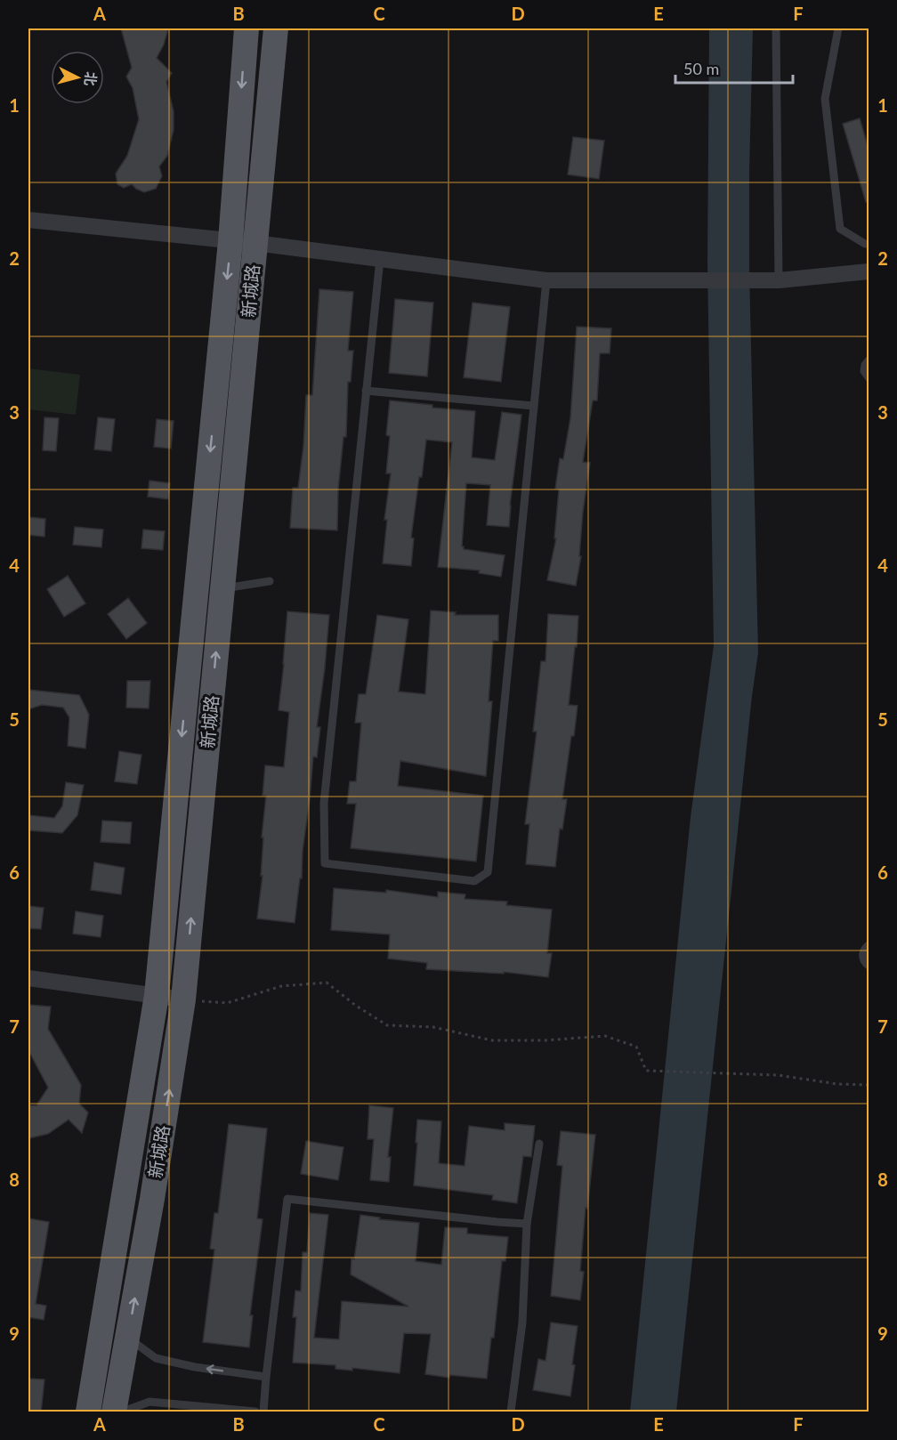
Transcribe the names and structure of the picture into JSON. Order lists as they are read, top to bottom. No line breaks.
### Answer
{"streets":{"main road":["新城路"]},"scale_bar":"50 m","north":"right","grid":{"columns":["A","B","C","D","E","F"],"rows":["1","2","3","4","5","6","7","8","9"]}}
